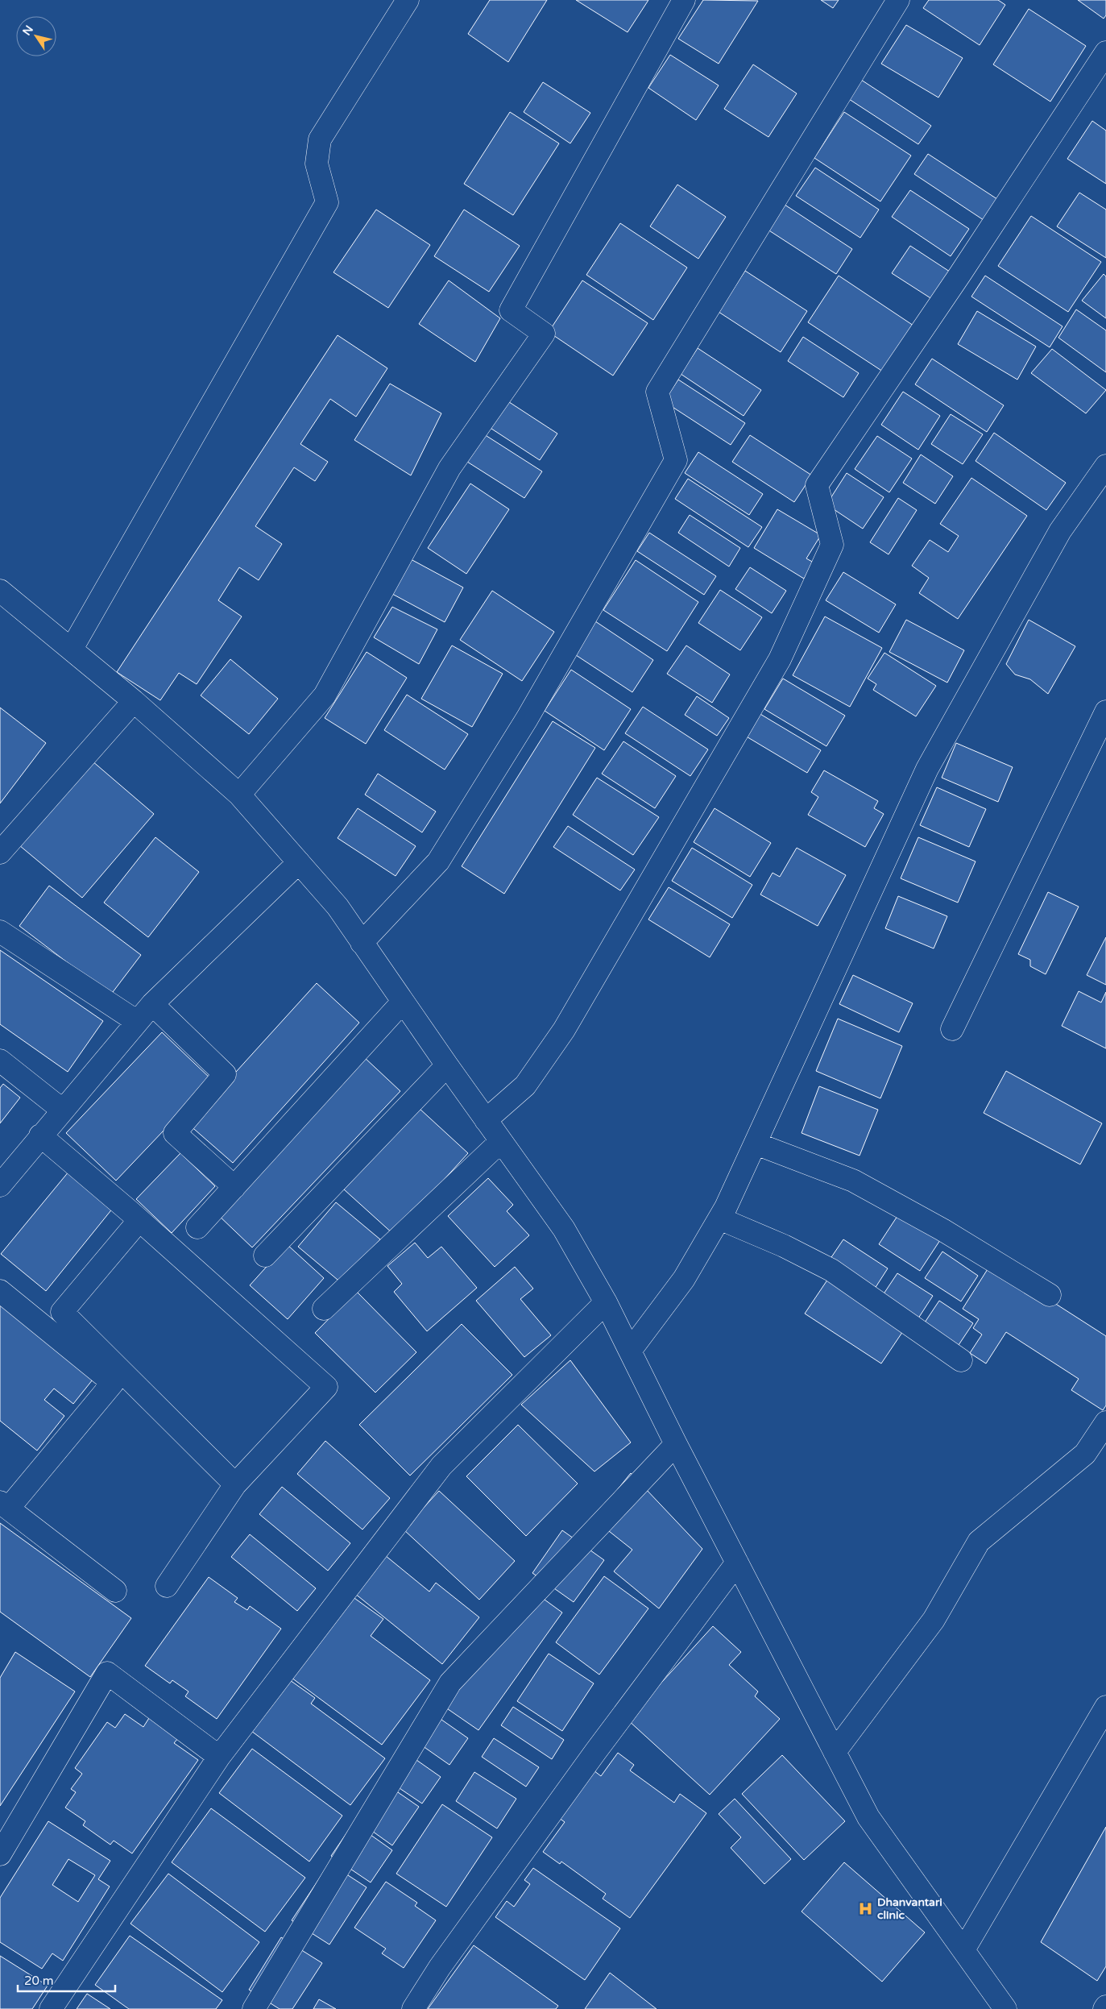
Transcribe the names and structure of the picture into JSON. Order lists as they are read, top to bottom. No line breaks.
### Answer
{"places":{"hospital":["Dhanvantari clinic"]},"scale_bar":"20 m","north":"top left"}
